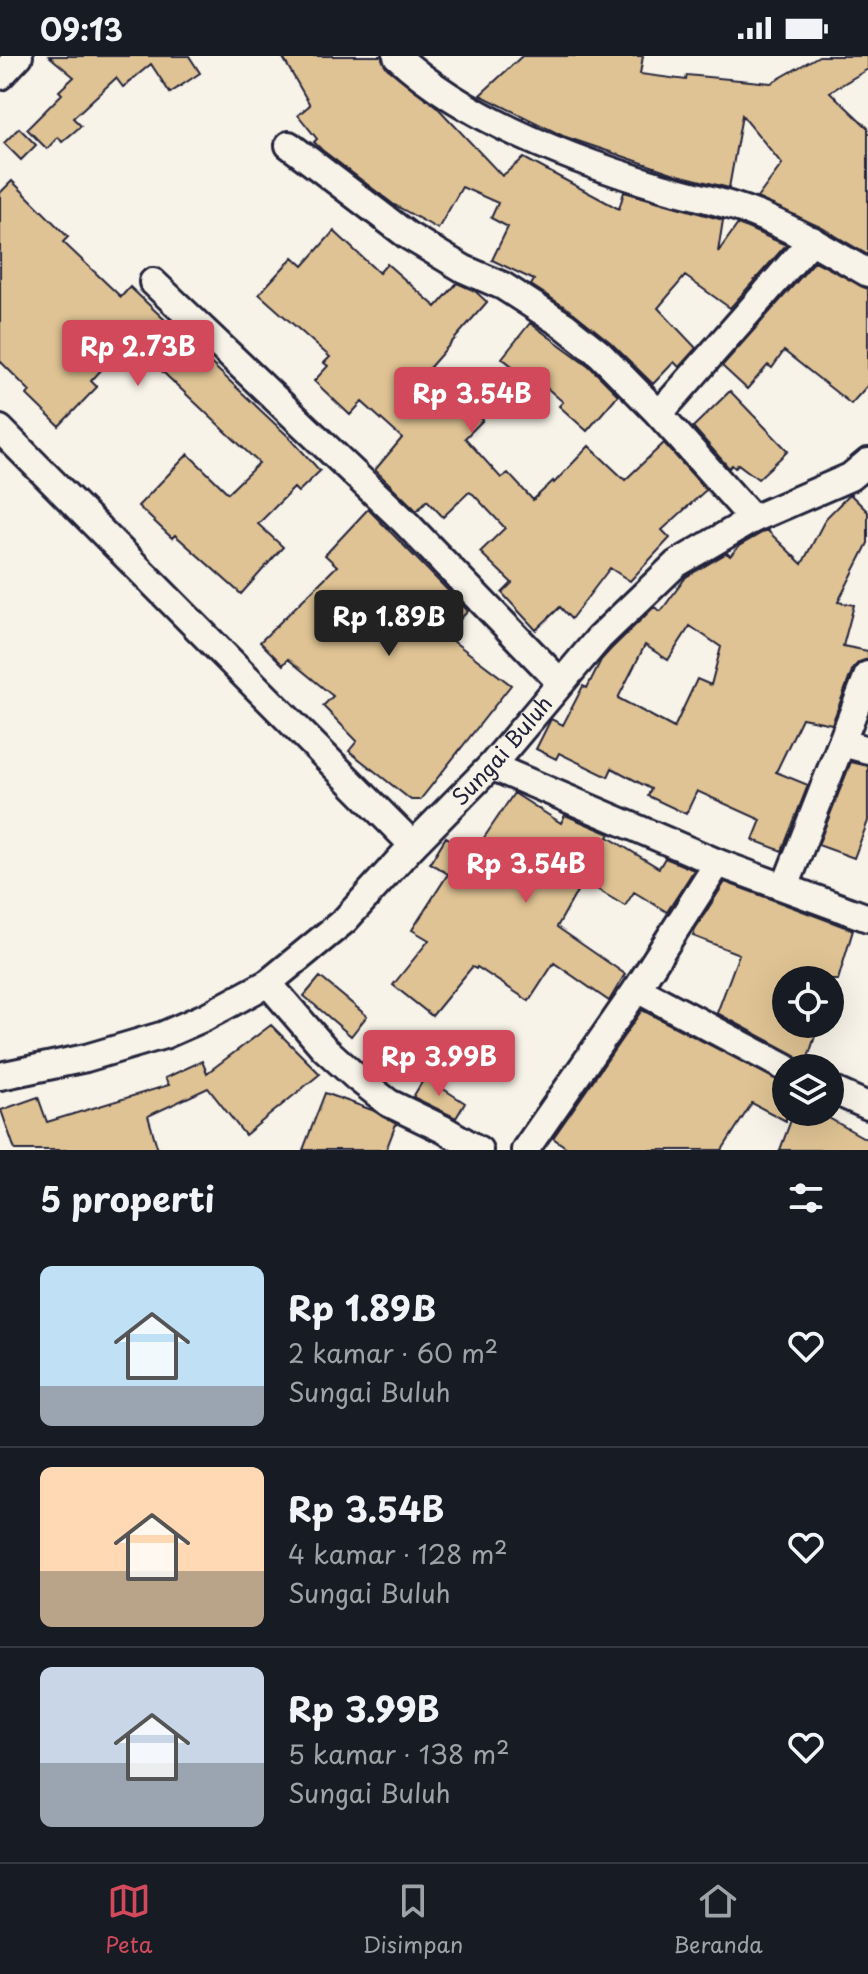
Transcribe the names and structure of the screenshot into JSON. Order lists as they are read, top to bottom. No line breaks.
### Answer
{"streets":{"street":["Sungai Buluh"]},"page":{"status":"09:13","price":["Rp 2.73B","Rp 3.54B","Rp 1.89B","Rp 3.54B","Rp 3.99B"],"heading":"5 properti","list":[{"name":"Rp 1.89B","note":"2 kamar · 60 m² · Sungai Buluh"},{"name":"Rp 3.54B","note":"4 kamar · 128 m² · Sungai Buluh"},{"name":"Rp 3.99B","note":"5 kamar · 138 m² · Sungai Buluh"}],"tabs":["Peta","Disimpan","Beranda"]}}
